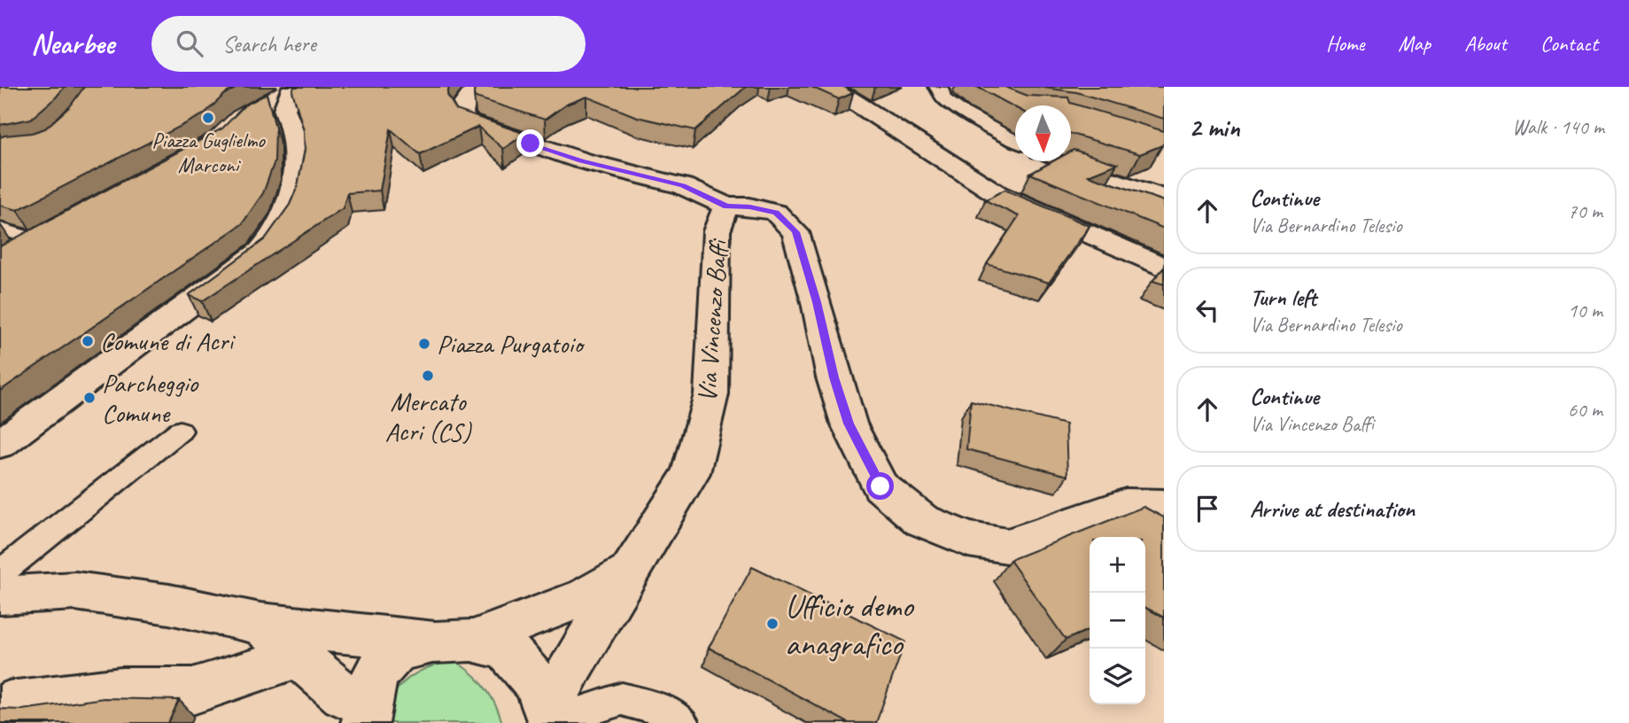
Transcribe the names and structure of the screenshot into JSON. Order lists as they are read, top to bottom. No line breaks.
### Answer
{"streets":{"street":["Via Vincenzo Baffi"]},"places":["Piazza Guglielmo Marconi","Comune di Acri","Piazza Purgatoio","Mercato Acri (CS)","Parcheggio Comune","Ufficio demo anagrafico"],"north":"bottom","page":{"header":"Nearbee","search":"Search here","nav":["Home","Map","About","Contact"],"heading":["2 min","Walk · 140 m"],"list":[["Continue","Via Bernardino Telesio","70 m"],["Turn left","Via Bernardino Telesio","10 m"],["Continue","Via Vincenzo Baffi","60 m"],"Arrive at destination"],"map_buttons":["+","−"]}}
